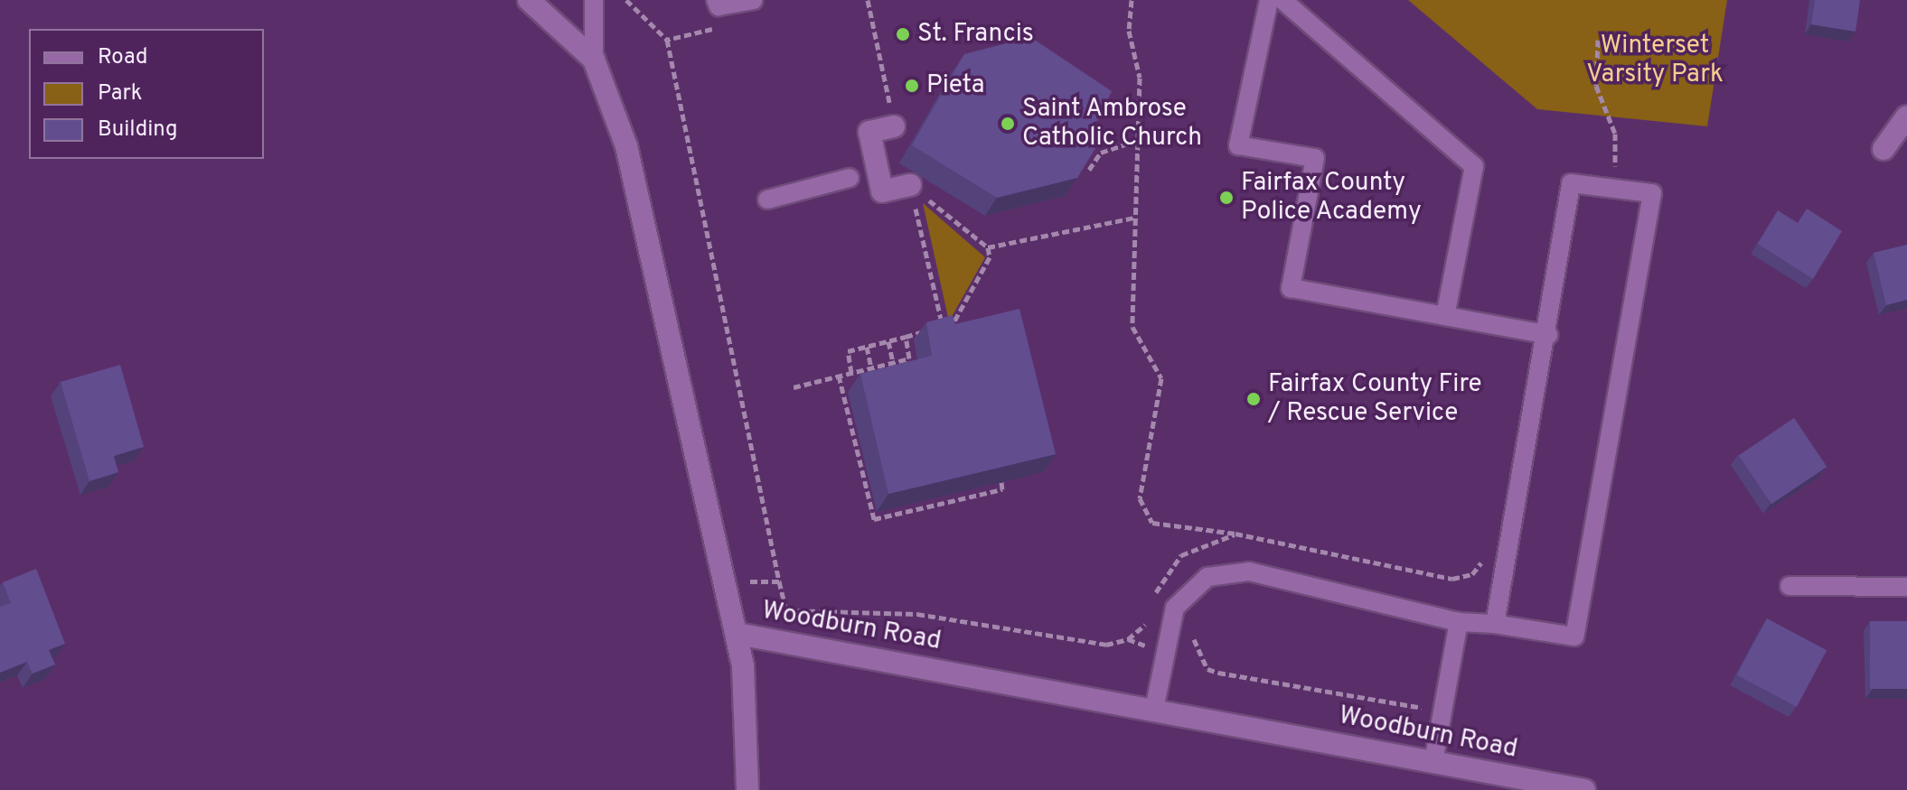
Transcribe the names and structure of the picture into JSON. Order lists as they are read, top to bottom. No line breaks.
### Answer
{"streets":{"street":["Woodburn Road"]},"parks":["Winterset Varsity Park"],"places":["St. Francis","Pieta","Saint Ambrose Catholic Church","Fairfax County Police Academy","Fairfax County Fire / Rescue Service"],"legend":["Road","Park","Building"]}
